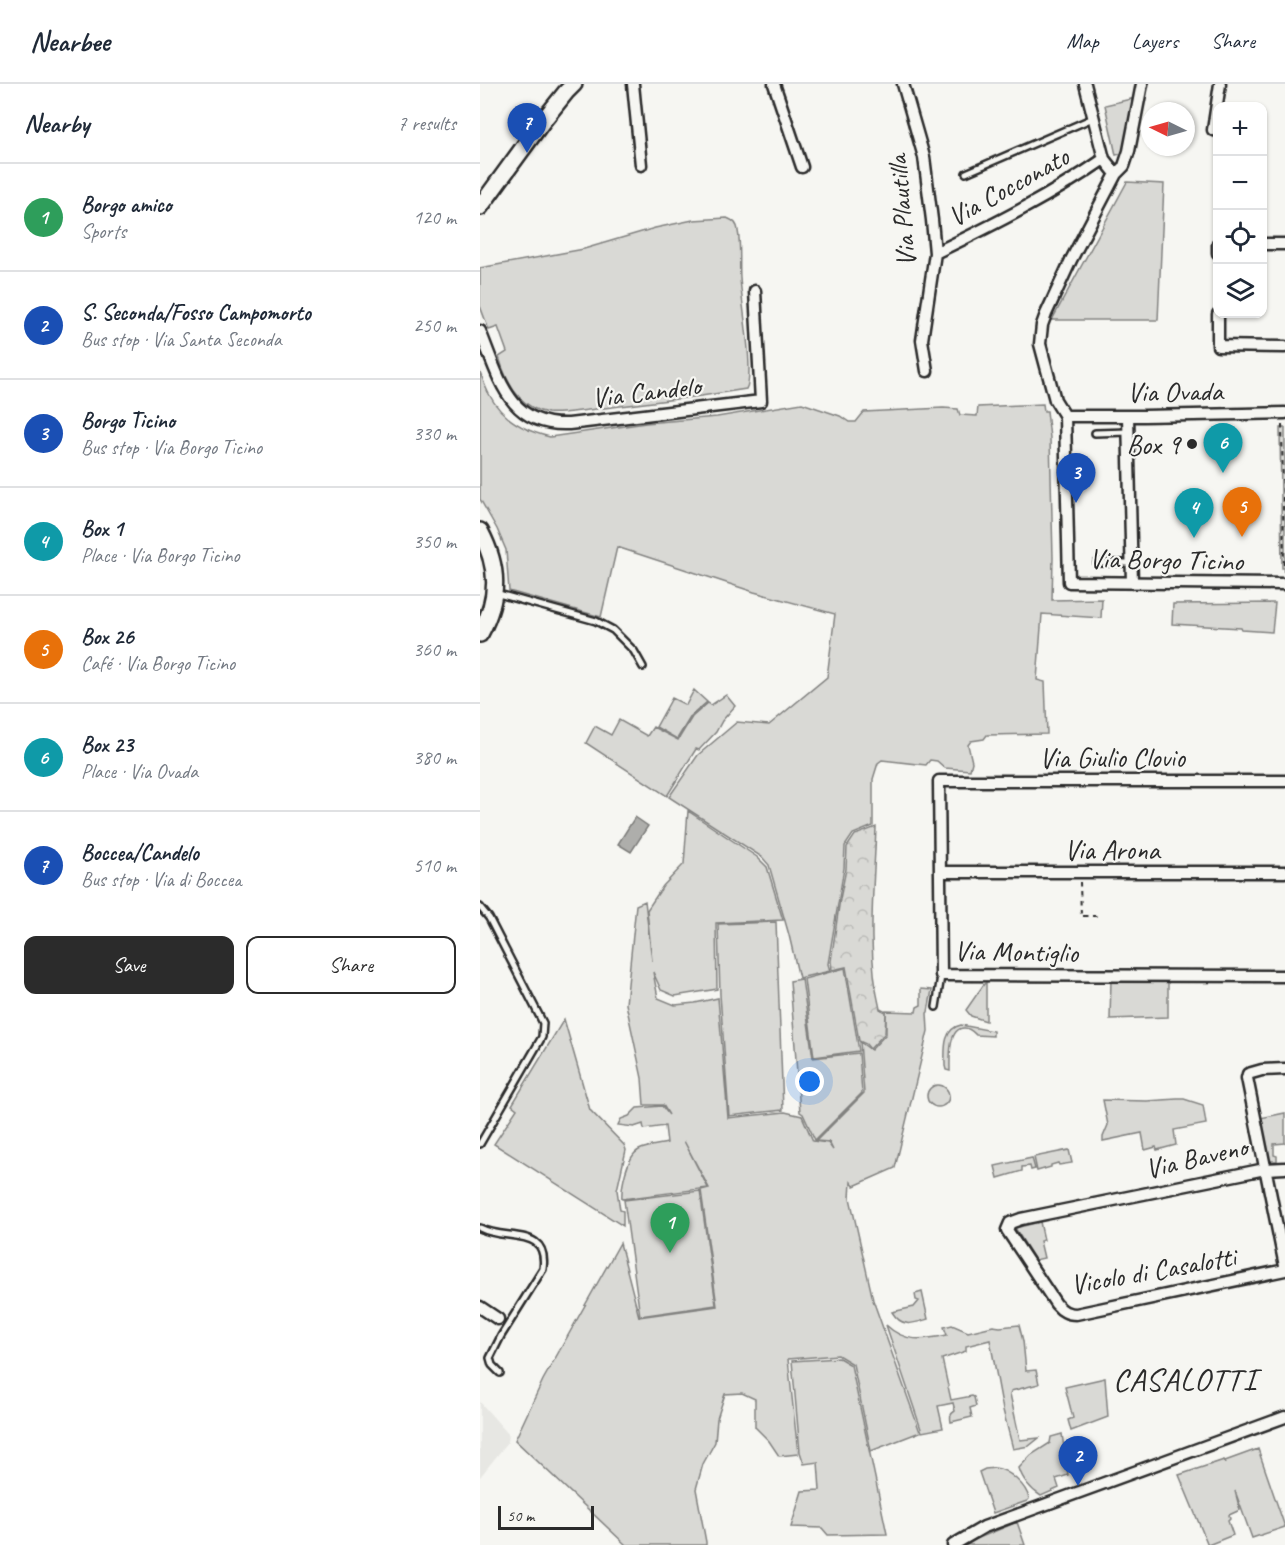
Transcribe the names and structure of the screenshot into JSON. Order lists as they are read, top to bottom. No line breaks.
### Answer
{"streets":{"street":["Via Cocconato","Via Plautilla","Via Candelo","Via Ovada","Via Borgo Ticino","Via Giulio Clovio","Via Arona","Via Montiglio","Via Baveno","Vicolo di Casalotti"]},"crossings":[["Via Cocconato","Via Plautilla"],["Via Ovada","Via Borgo Ticino"],["Via Giulio Clovio","Via Montiglio"],["Via Arona","Via Montiglio"],["Via Baveno","Vicolo di Casalotti"]],"districts":["CASALOTTI"],"places":["Box 9"],"scale_bar":"50 m","north":"left","page":{"header":"Nearbee","nav":["Map","Layers","Share"],"heading":["Nearby","7 results"],"map_buttons":["+","−"],"pins":["7","6","3","5","4","1","2"],"list":[{"mark":"1","name":"Borgo amico","note":"Sports","value":"120 m"},{"mark":"2","name":"S. Seconda/Fosso Campomorto","note":"Bus stop · Via Santa Seconda","value":"250 m"},{"mark":"3","name":"Borgo Ticino","note":"Bus stop · Via Borgo Ticino","value":"330 m"},{"mark":"4","name":"Box 1","note":"Place · Via Borgo Ticino","value":"350 m"},{"mark":"5","name":"Box 26","note":"Café · Via Borgo Ticino","value":"360 m"},{"mark":"6","name":"Box 23","note":"Place · Via Ovada","value":"380 m"},{"mark":"7","name":"Boccea/Candelo","note":"Bus stop · Via di Boccea","value":"510 m"}],"buttons":["Save","Share"],"scale":"50 m"}}
